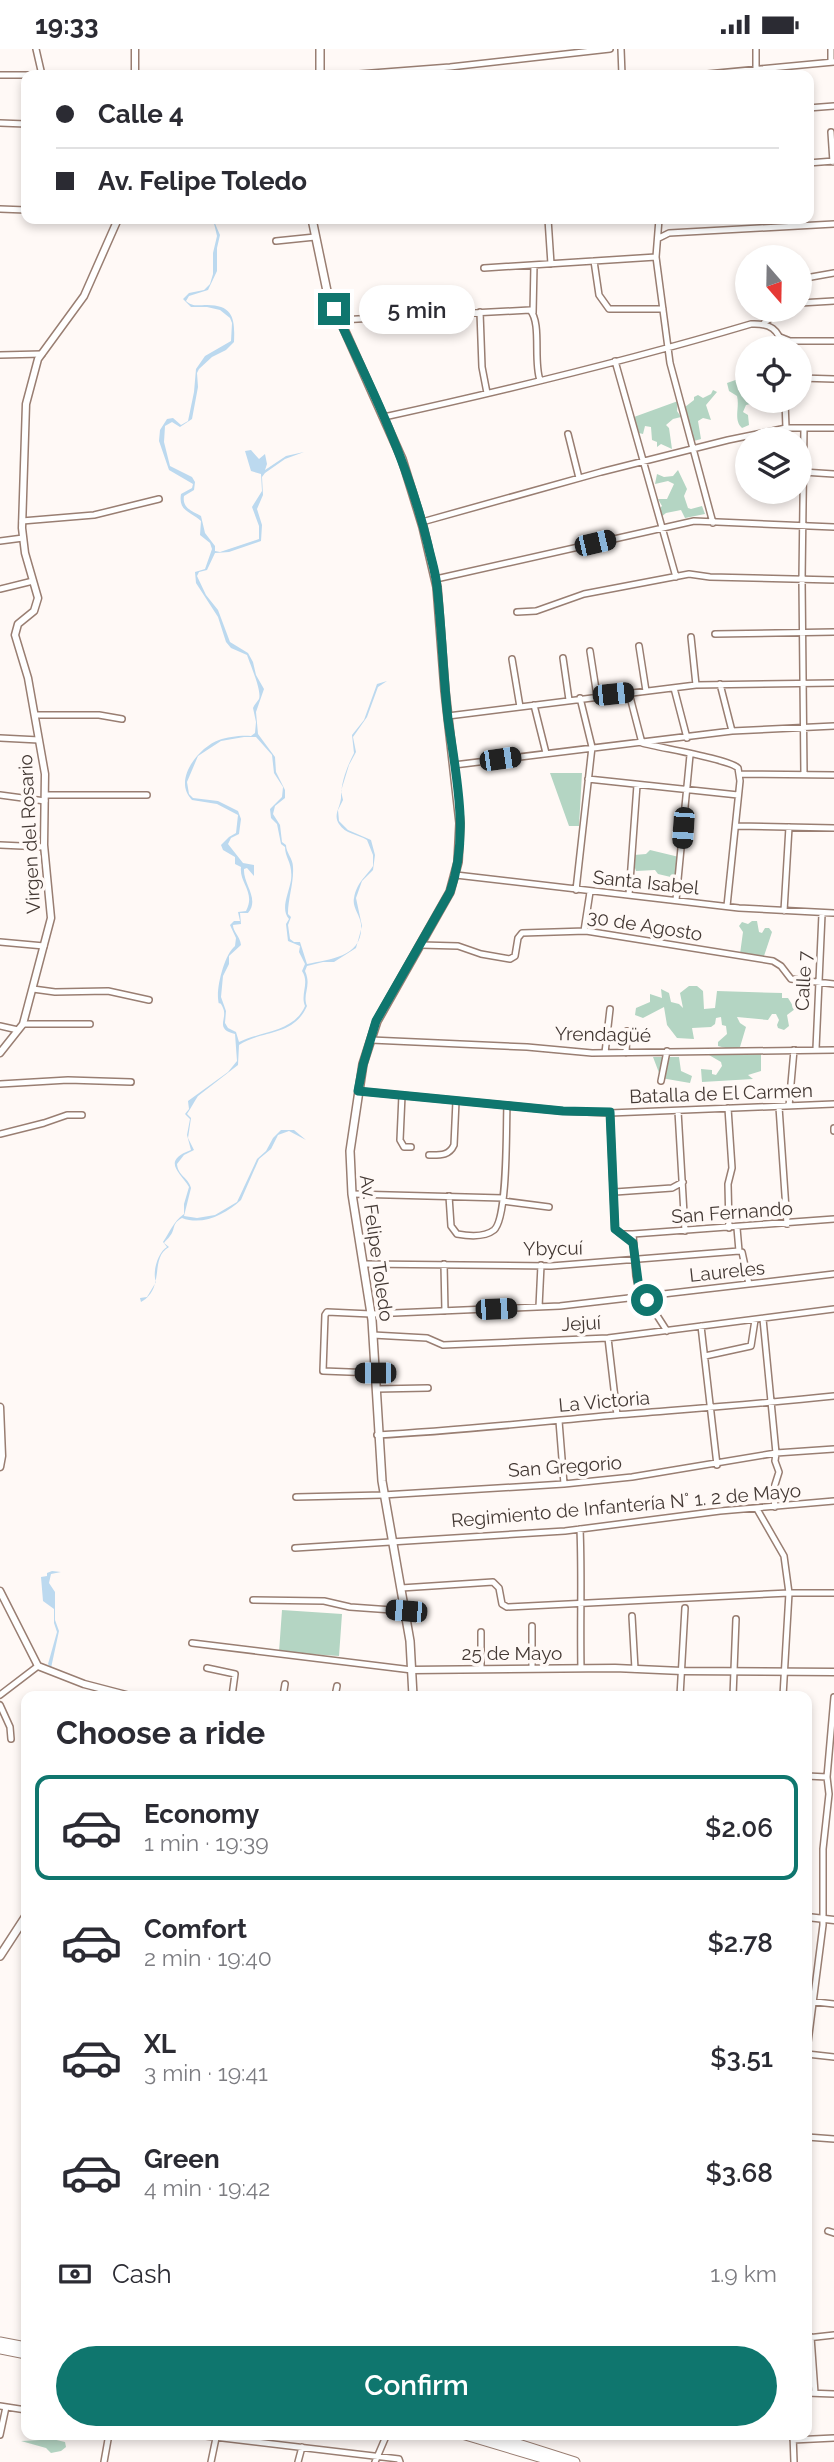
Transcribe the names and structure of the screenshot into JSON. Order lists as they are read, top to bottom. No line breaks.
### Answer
{"streets":{"main road":["Av. Felipe Toledo"],"street":["Virgen del Rosario","Santa Isabel","30 de Agosto","Calle 7","Yrendagüé","Batalla de El Carmen","San Fernando","Ybycuí","Laureles","Jejuí","La Victoria","San Gregorio","Regimiento de Infantería N° 1. 2 de Mayo","25 de Mayo"]},"crossings":[["Santa Isabel","Calle 7"],["Santa Isabel","Av. Felipe Toledo"],["30 de Agosto","Calle 7"],["30 de Agosto","Av. Felipe Toledo"],["Calle 7","Yrendagüé"],["Yrendagüé","Av. Felipe Toledo"],["Batalla de El Carmen","Av. Felipe Toledo"],["Av. Felipe Toledo","Ybycuí"],["Av. Felipe Toledo","Laureles"],["Av. Felipe Toledo","Jejuí"],["Av. Felipe Toledo","La Victoria"],["Av. Felipe Toledo","San Gregorio"],["Av. Felipe Toledo","Regimiento de Infantería N° 1. 2 de Mayo"],["Av. Felipe Toledo","25 de Mayo"]],"north":"bottom","page":{"status":"19:33","banner":["Calle 4","Av. Felipe Toledo"],"bubble":"5 min","heading":"Choose a ride","list":[{"name":"Economy","note":"1 min · 19:39","value":"$2.06"},{"name":"Comfort","note":"2 min · 19:40","value":"$2.78"},{"name":"XL","note":"3 min · 19:41","value":"$3.51"},{"name":"Green","note":"4 min · 19:42","value":"$3.68"}],"pay":["Cash","1.9 km"],"buttons":"Confirm"}}
